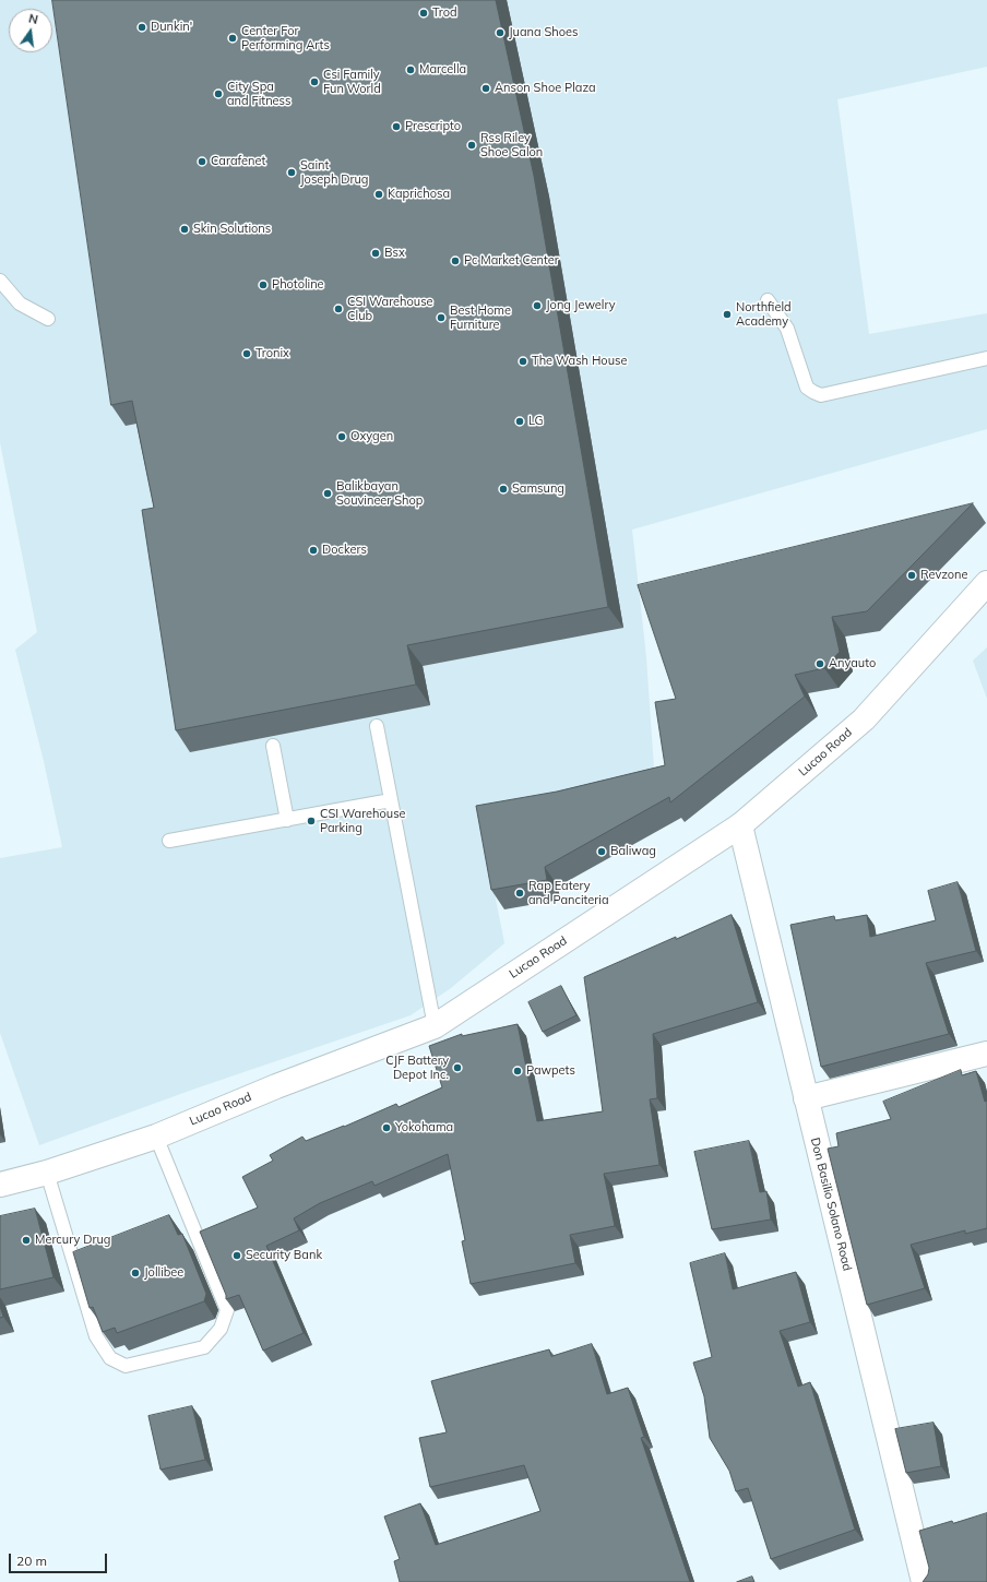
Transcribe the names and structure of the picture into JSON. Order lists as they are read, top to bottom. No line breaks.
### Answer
{"streets":{"main road":["Lucao Road","Don Basilio Solano Road"]},"crossings":[["Lucao Road","Don Basilio Solano Road"]],"places":["Trod","Dunkin'","Juana Shoes","Center For Performing Arts","Marcella","Csi Family Fun World","Anson Shoe Plaza","City Spa and Fitness","Prescripto","Rss Riley Shoe Salon","Carafenet","Saint Joseph Drug","Kaprichosa","Skin Solutions","Bsx","Pc Market Center","Photoline","Jong Jewelry","CSI Warehouse Club","Northfield Academy","Best Home Furniture","Tronix","The Wash House","LG","Oxygen","Samsung","Balikbayan Souvineer Shop","Dockers","Revzone","Anyauto","CSI Warehouse Parking","Baliwag","Rap Eatery and Panciteria","CJF Battery Depot Inc.","Pawpets","Yokohama","Mercury Drug","Security Bank","Jollibee"],"scale_bar":"20 m","north":"top"}
